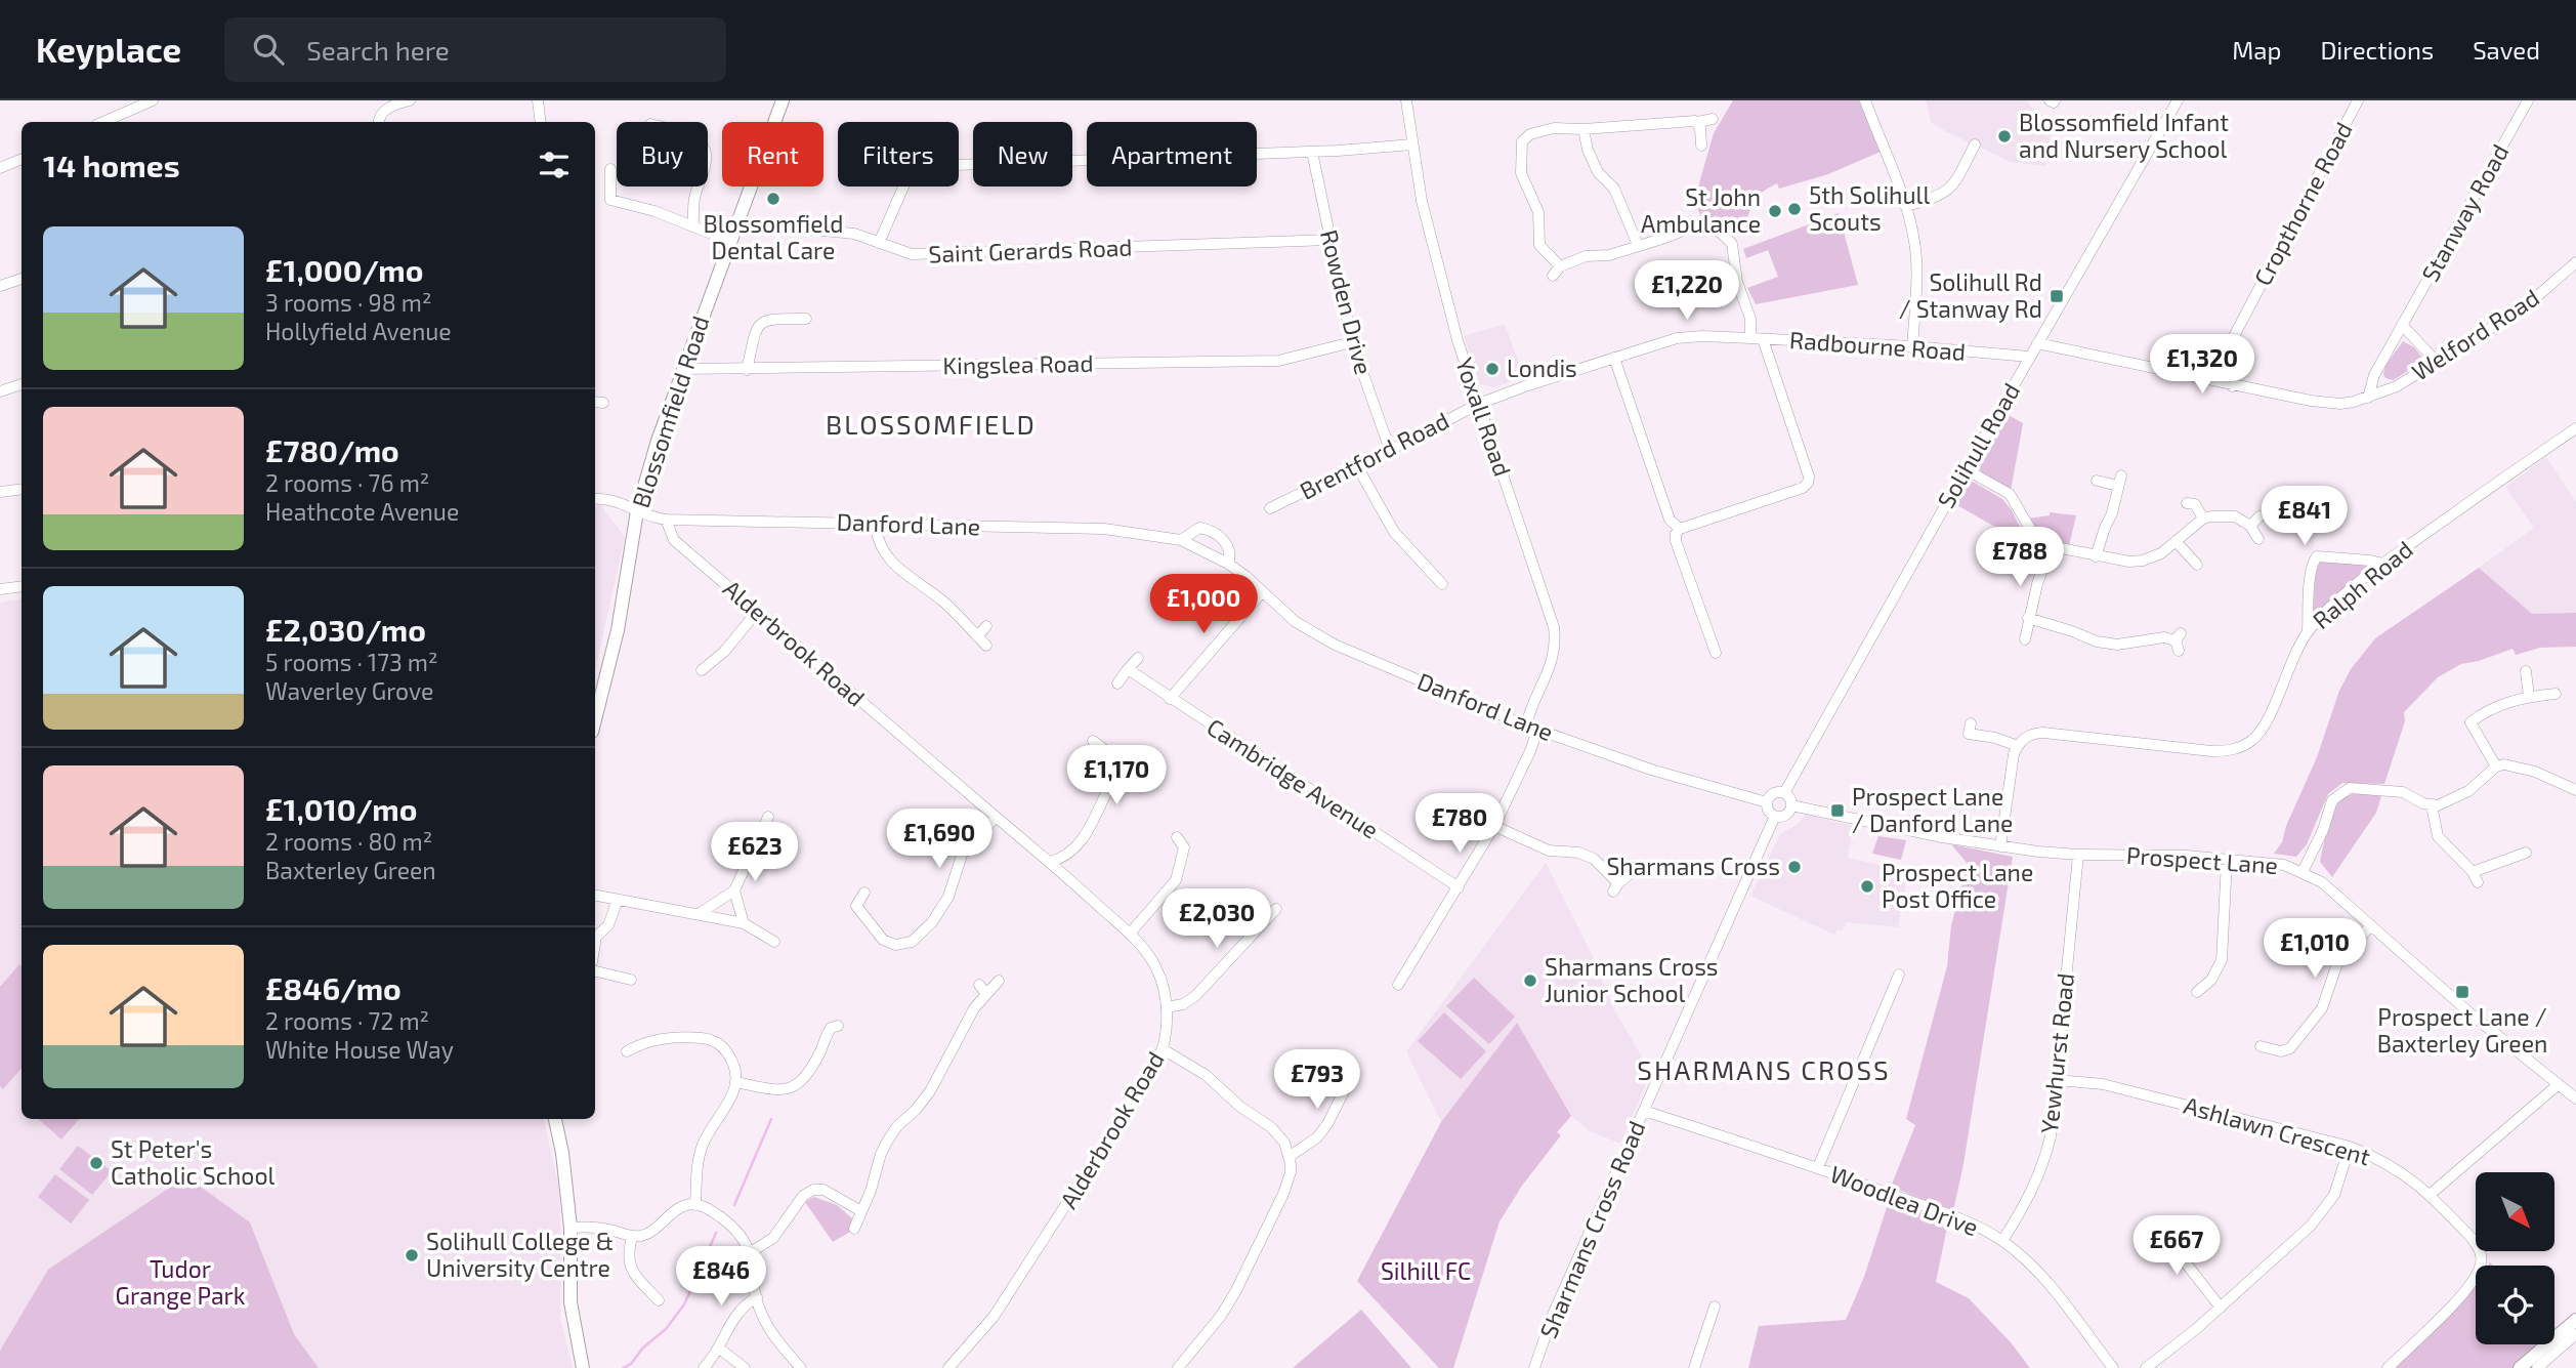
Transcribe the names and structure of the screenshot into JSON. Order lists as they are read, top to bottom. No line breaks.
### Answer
{"streets":{"main road":["Blossomfield Road"],"street":["Cropthorne Road","Stanway Road","Saint Gerards Road","Rowden Drive","Welford Road","Radbourne Road","Kingslea Road","Yoxall Road","Solihull Road","Brentford Road","Danford Lane","Ralph Road","Alderbrook Road","Cambridge Avenue","Prospect Lane","Yewhurst Road","Ashlawn Crescent","Woodlea Drive","Sharmans Cross Road"]},"crossings":[["Stanway Road","Welford Road"],["Saint Gerards Road","Rowden Drive"],["Saint Gerards Road","Blossomfield Road"],["Rowden Drive","Kingslea Road"],["Rowden Drive","Brentford Road"],["Radbourne Road","Yoxall Road"],["Radbourne Road","Solihull Road"],["Radbourne Road","Brentford Road"],["Kingslea Road","Blossomfield Road"],["Blossomfield Road","Danford Lane"],["Yoxall Road","Brentford Road"],["Yoxall Road","Danford Lane"],["Solihull Road","Danford Lane"],["Solihull Road","Prospect Lane"],["Solihull Road","Sharmans Cross Road"],["Danford Lane","Alderbrook Road"],["Danford Lane","Prospect Lane"],["Danford Lane","Sharmans Cross Road"],["Prospect Lane","Yewhurst Road"],["Prospect Lane","Sharmans Cross Road"],["Yewhurst Road","Ashlawn Crescent"],["Yewhurst Road","Woodlea Drive"],["Woodlea Drive","Sharmans Cross Road"]],"districts":["BLOSSOMFIELD","SHARMANS CROSS"],"parks":["Tudor Grange Park","Silhill FC"],"places":{"other":["Blossomfield Infant and Nursery School","Blossomfield Dental Care","5th Solihull Scouts","St John Ambulance","Londis","Sharmans Cross","Prospect Lane Post Office","Sharmans Cross Junior School","St Peter's Catholic School","Solihull College & University Centre"],"transit":["Solihull Rd / Stanway Rd","Prospect Lane / Danford Lane","Prospect Lane / Baxterley Green"]},"north":"bottom right","page":{"header":"Keyplace","search":"Search here","nav":["Map","Directions","Saved"],"chip":["Buy","Rent","Filters","New","Apartment"],"heading":"14 homes","list":[{"name":"£1,000/mo","note":"3 rooms · 98 m² · Hollyfield Avenue"},{"name":"£780/mo","note":"2 rooms · 76 m² · Heathcote Avenue"},{"name":"£2,030/mo","note":"5 rooms · 173 m² · Waverley Grove"},{"name":"£1,010/mo","note":"2 rooms · 80 m² · Baxterley Green"},{"name":"£846/mo","note":"2 rooms · 72 m² · White House Way"}],"price":["£1,220","£1,320","£841","£788","£1,000","£1,170","£780","£1,690","£623","£2,030","£1,010","£793","£667","£846"]}}
